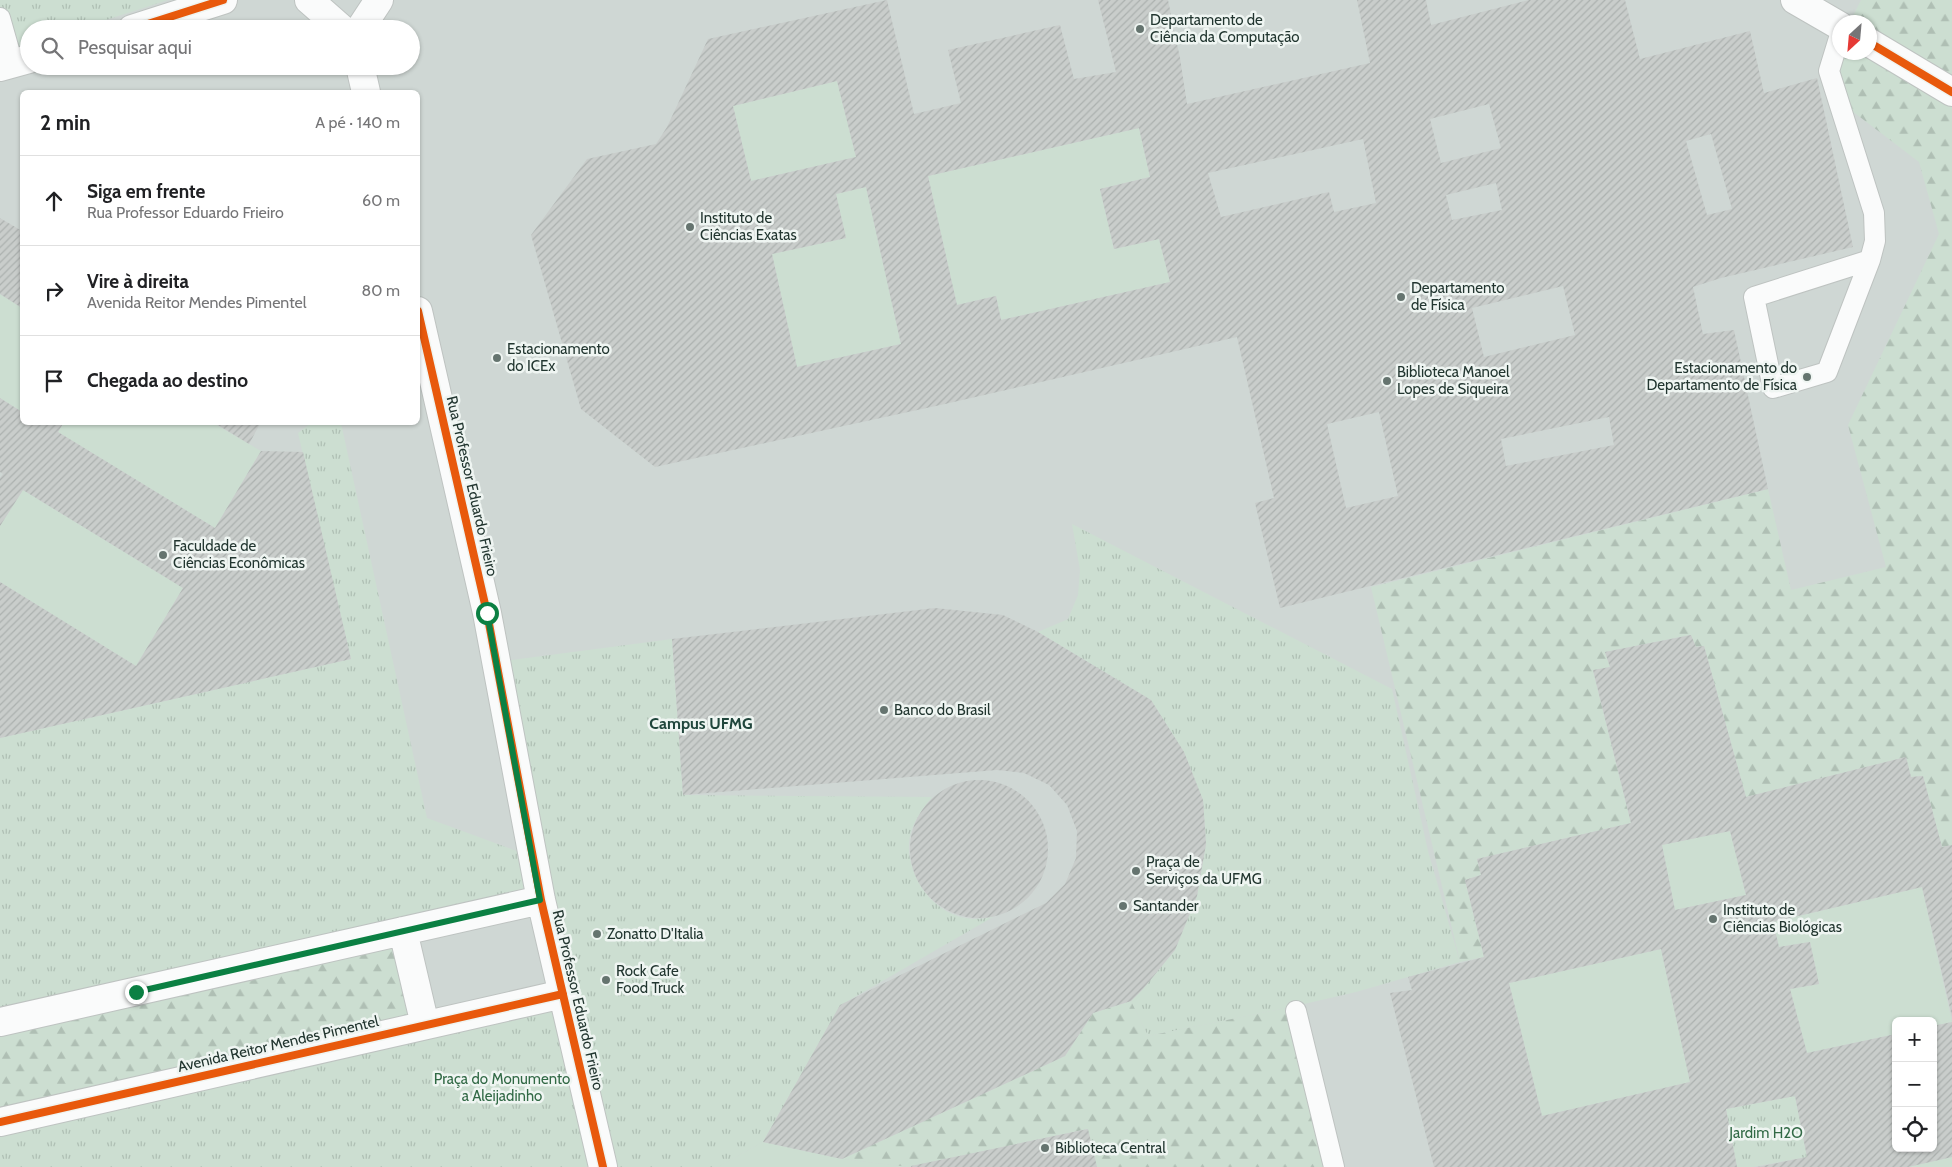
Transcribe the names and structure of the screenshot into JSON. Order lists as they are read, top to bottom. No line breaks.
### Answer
{"streets":{"street":["Rua Professor Eduardo Frieiro","Avenida Reitor Mendes Pimentel"]},"crossings":[["Rua Professor Eduardo Frieiro","Avenida Reitor Mendes Pimentel"]],"districts":["Campus UFMG"],"parks":["Praça do Monumento a Aleijadinho","Jardim H2O"],"places":["Departamento de Ciência da Computação","Instituto de Ciências Exatas","Departamento de Física","Estacionamento do ICEx","Estacionamento do Departamento de Física","Biblioteca Manoel Lopes de Siqueira","Faculdade de Ciências Econômicas","Banco do Brasil","Praça de Serviços da UFMG","Santander","Instituto de Ciências Biológicas","Zonatto D'Italia","Rock Cafe Food Truck","Biblioteca Central"],"north":"bottom left","page":{"search":"Pesquisar aqui","heading":["2 min","A pé · 140 m"],"list":[["Siga em frente","Rua Professor Eduardo Frieiro","60 m"],["Vire à direita","Avenida Reitor Mendes Pimentel","80 m"],"Chegada ao destino"],"map_buttons":["+","−"]}}
